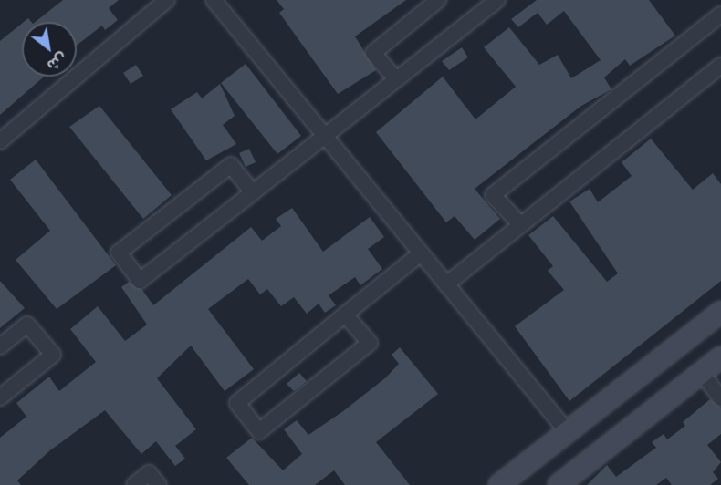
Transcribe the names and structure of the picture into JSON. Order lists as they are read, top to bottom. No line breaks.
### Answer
{"north":"bottom right"}
